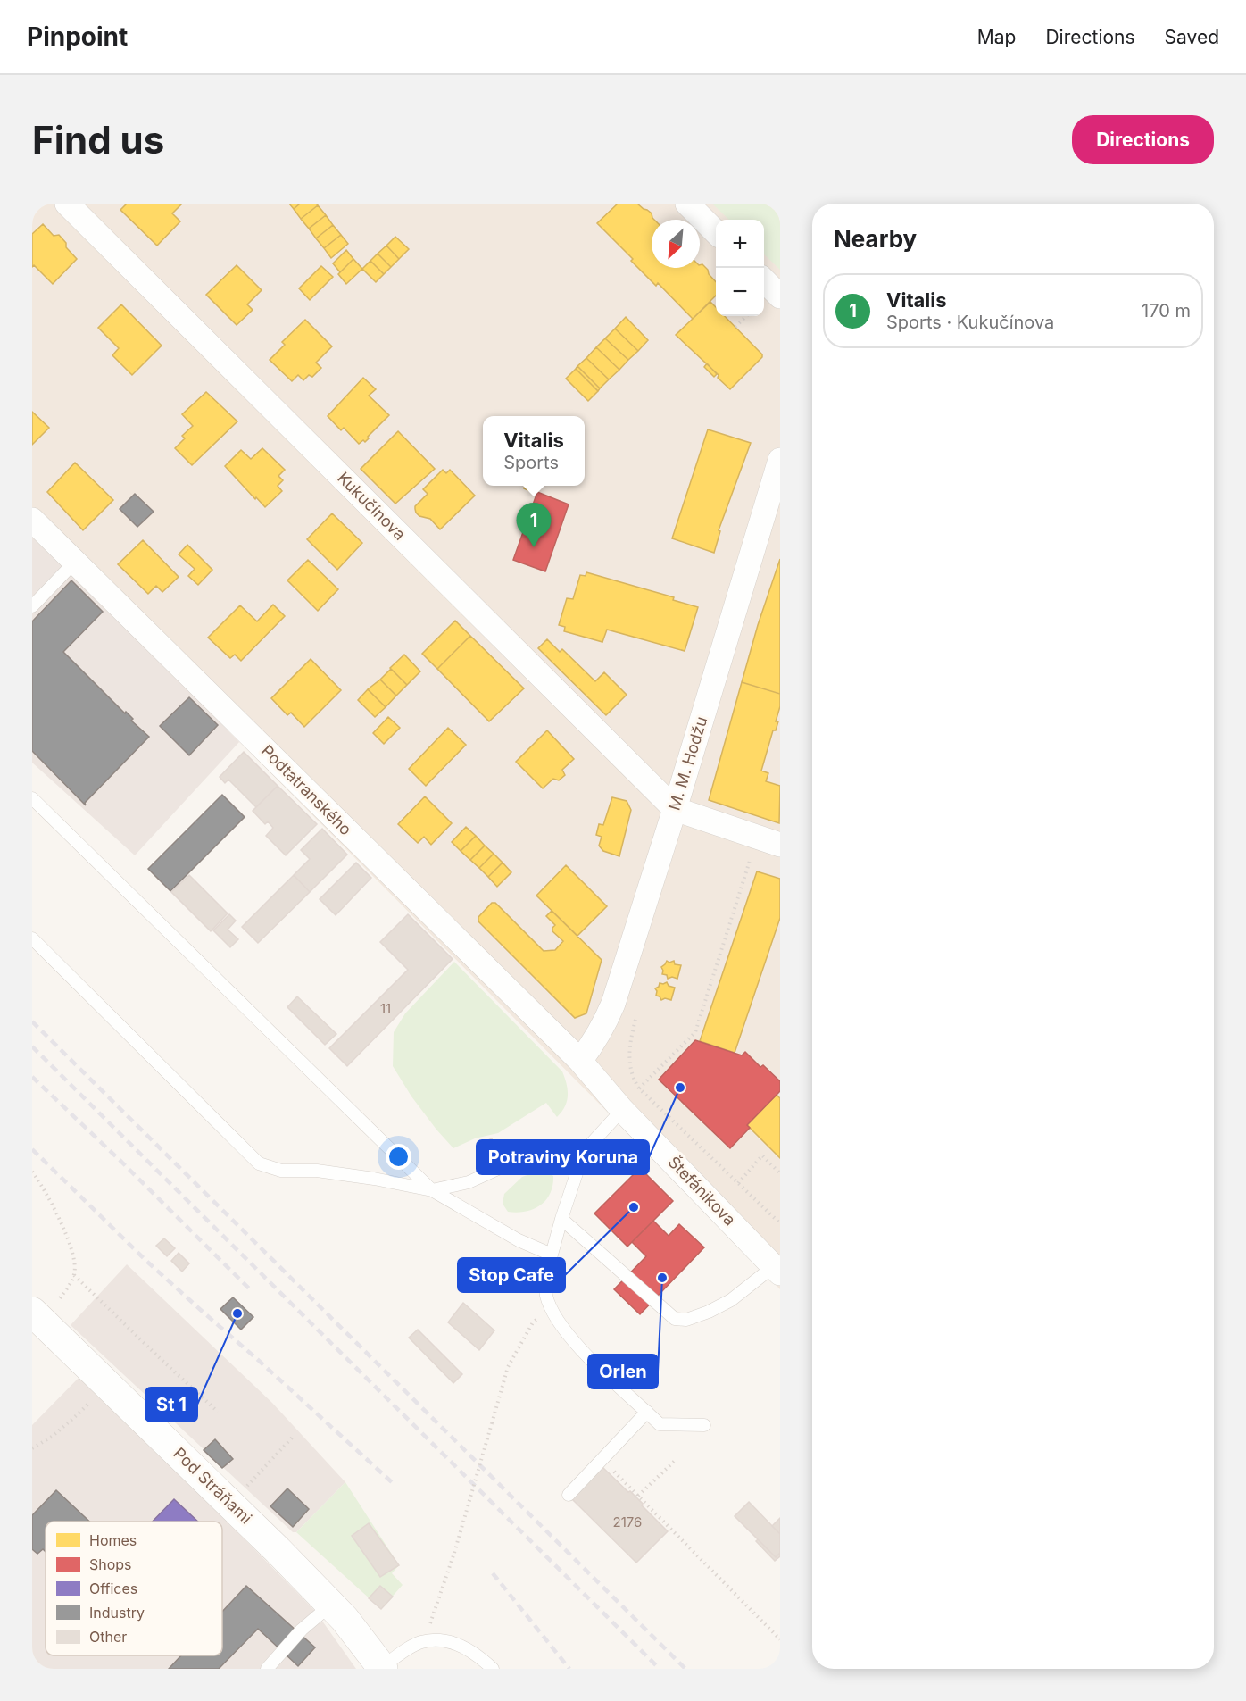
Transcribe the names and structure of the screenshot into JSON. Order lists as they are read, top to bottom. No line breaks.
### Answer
{"streets":{"street":["Kukučínova","M. M. Hodžu","Podtatranského","Štefánikova","Pod Stráňami"]},"crossings":[["Kukučínova","M. M. Hodžu"],["M. M. Hodžu","Podtatranského"],["M. M. Hodžu","Štefánikova"],["Podtatranského","Štefánikova"]],"places":["Potraviny Koruna","Stop Cafe","Orlen","St 1"],"house_numbers":["11","2176"],"legend":["Homes","Shops","Offices","Industry","Other"],"north":"bottom left","page":{"header":"Pinpoint","nav":["Map","Directions","Saved"],"buttons":"Directions","title":"Find us","heading":"Nearby","map_buttons":["+","−"],"list":[{"mark":"1","name":"Vitalis","note":"Sports · Kukučínova","value":"170 m"}],"popup":["Vitalis","Sports"],"pins":"1"}}
